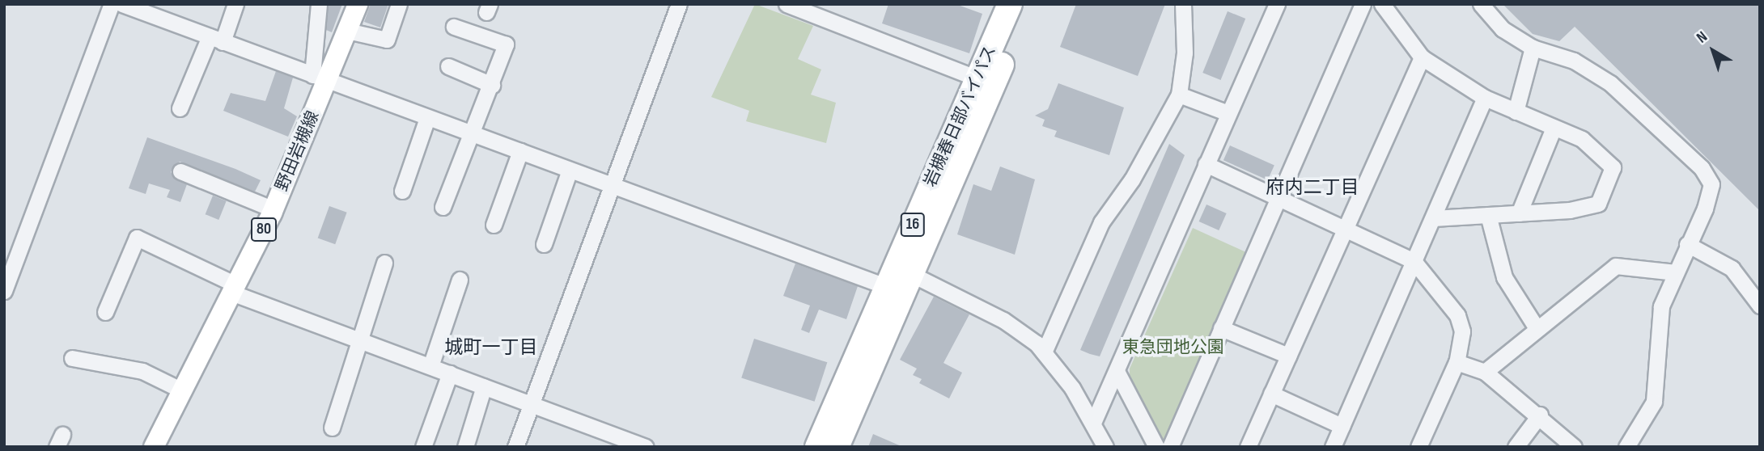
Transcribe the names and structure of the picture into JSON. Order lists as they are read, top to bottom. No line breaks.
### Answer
{"streets":{"highway":["岩槻春日部バイパス","16"],"main road":["野田岩槻線","80"]},"districts":["府内二丁目","城町一丁目"],"parks":["東急団地公園"],"north":"top left"}
